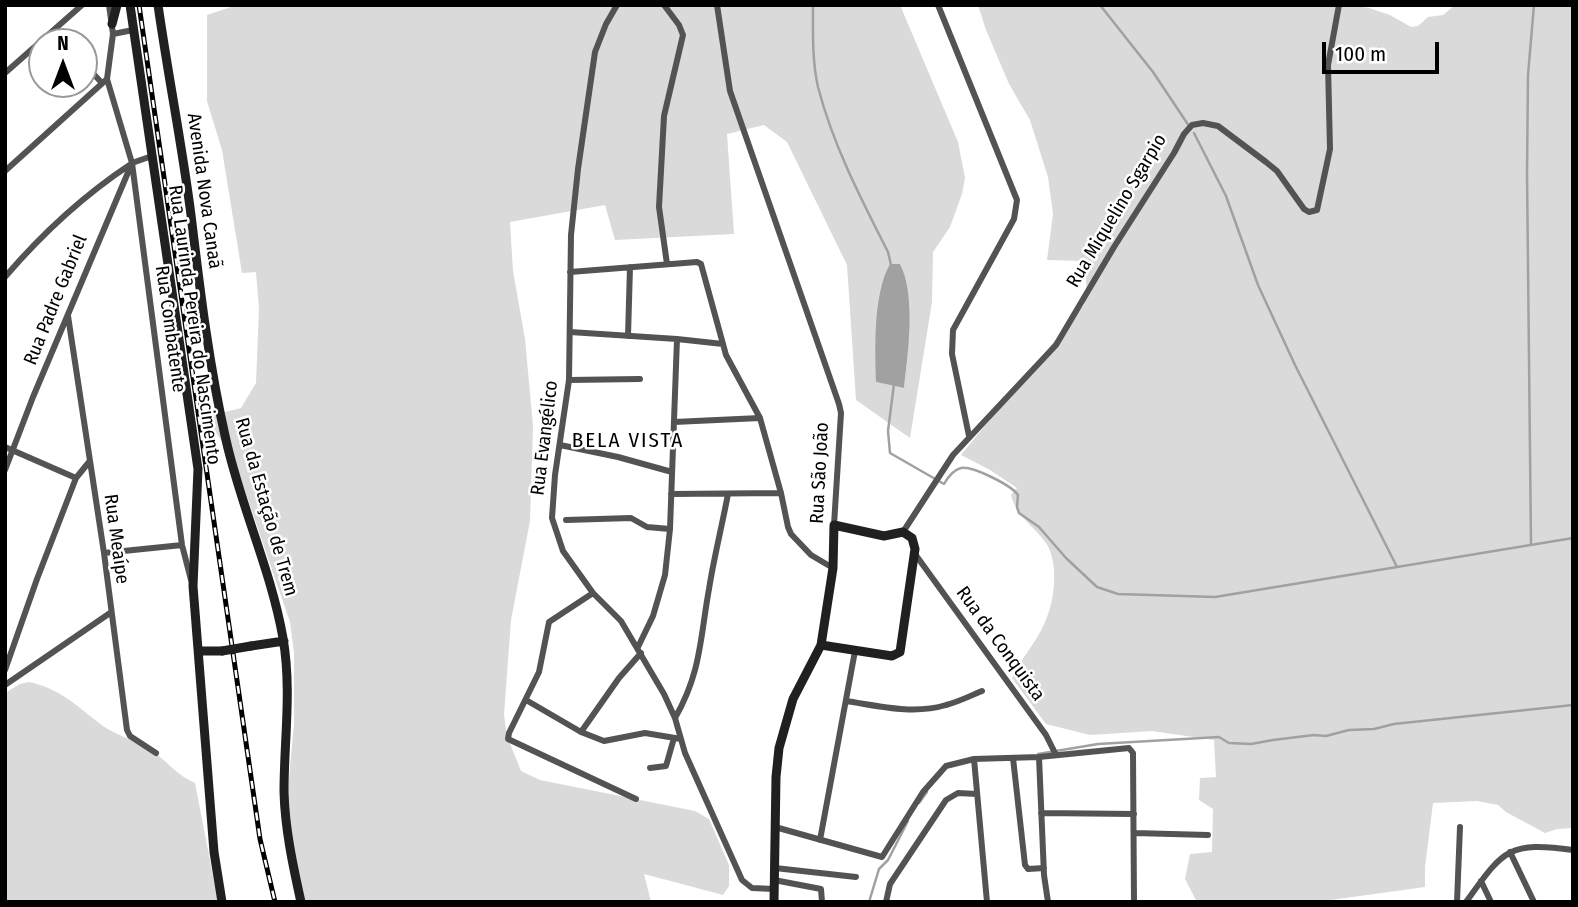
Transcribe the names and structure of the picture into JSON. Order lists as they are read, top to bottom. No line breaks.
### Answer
{"streets":{"street":["Avenida Nova Canaã","Rua Miquelino Sgarpio","Rua Padre Gabriel","Rua Laurinda Pereira do Nascimento","Rua Combatente","Rua Evangélico","Rua São João","Rua da Estação de Trem","Rua Meaípe","Rua da Conquista"]},"crossings":[["Avenida Nova Canaã","Rua da Estação de Trem"],["Rua Padre Gabriel","Rua Combatente"],["Rua Padre Gabriel","Rua Meaípe"],["Rua Laurinda Pereira do Nascimento","Rua Combatente"],["Rua Evangélico","Rua São João"]],"districts":["BELA VISTA"],"scale_bar":"100 m","north":"top"}
